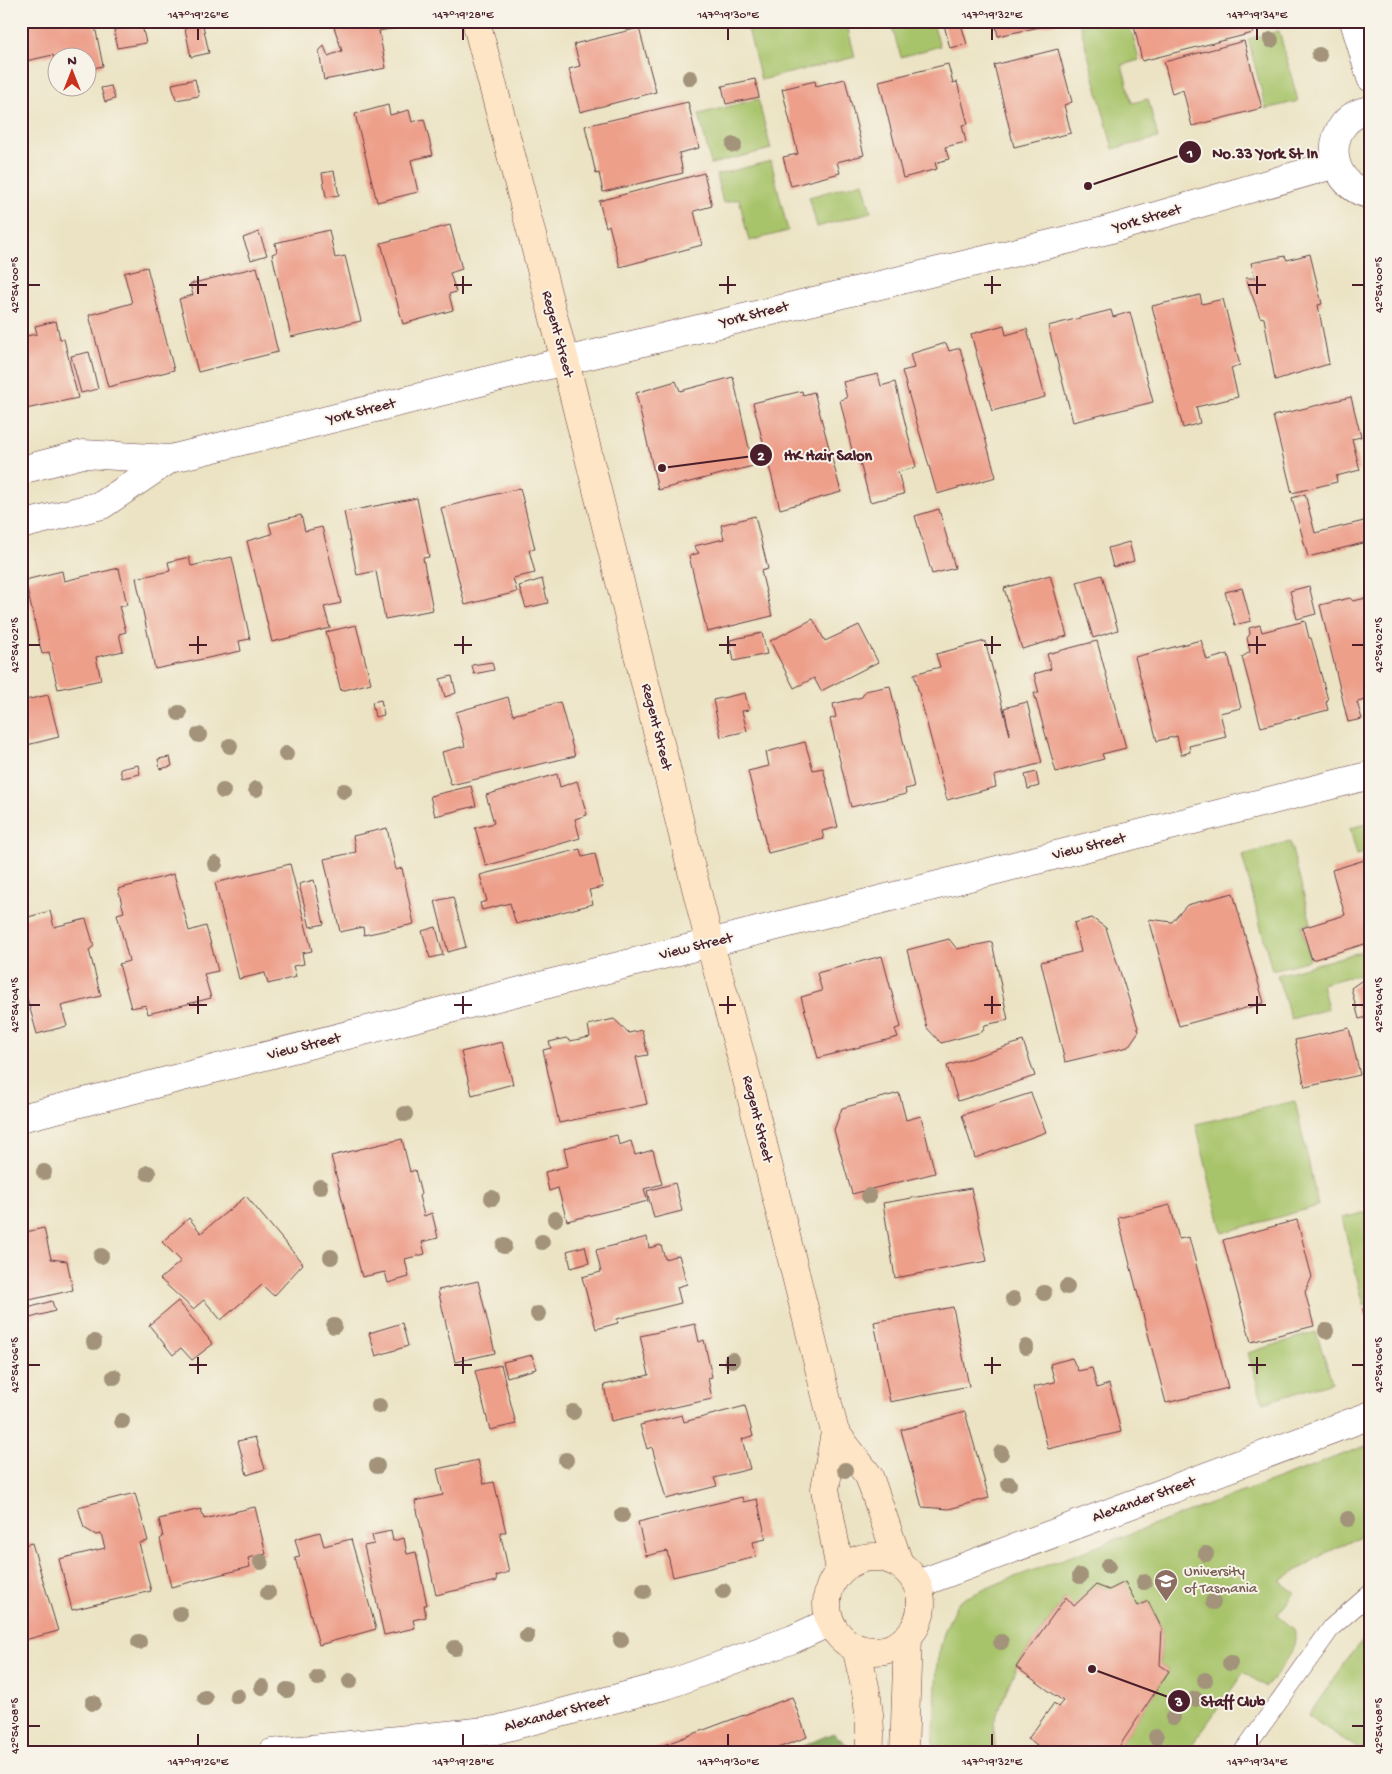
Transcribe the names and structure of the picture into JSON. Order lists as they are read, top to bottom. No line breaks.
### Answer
{"streets":{"street":["York Street","Regent Street","View Street","Alexander Street"]},"crossings":[["York Street","Regent Street"],["Regent Street","View Street"],["Regent Street","Alexander Street"]],"places":{"other":["No.33 York St In","HK Hair Salon","Staff Club"],"school or university":["University of Tasmania"]},"north":"top","coordinates":["147°19'26\"E","147°19'28\"E","147°19'30\"E","147°19'32\"E","147°19'34\"E","42°54'00\"S","42°54'02\"S","42°54'04\"S","42°54'06\"S","42°54'08\"S"]}
